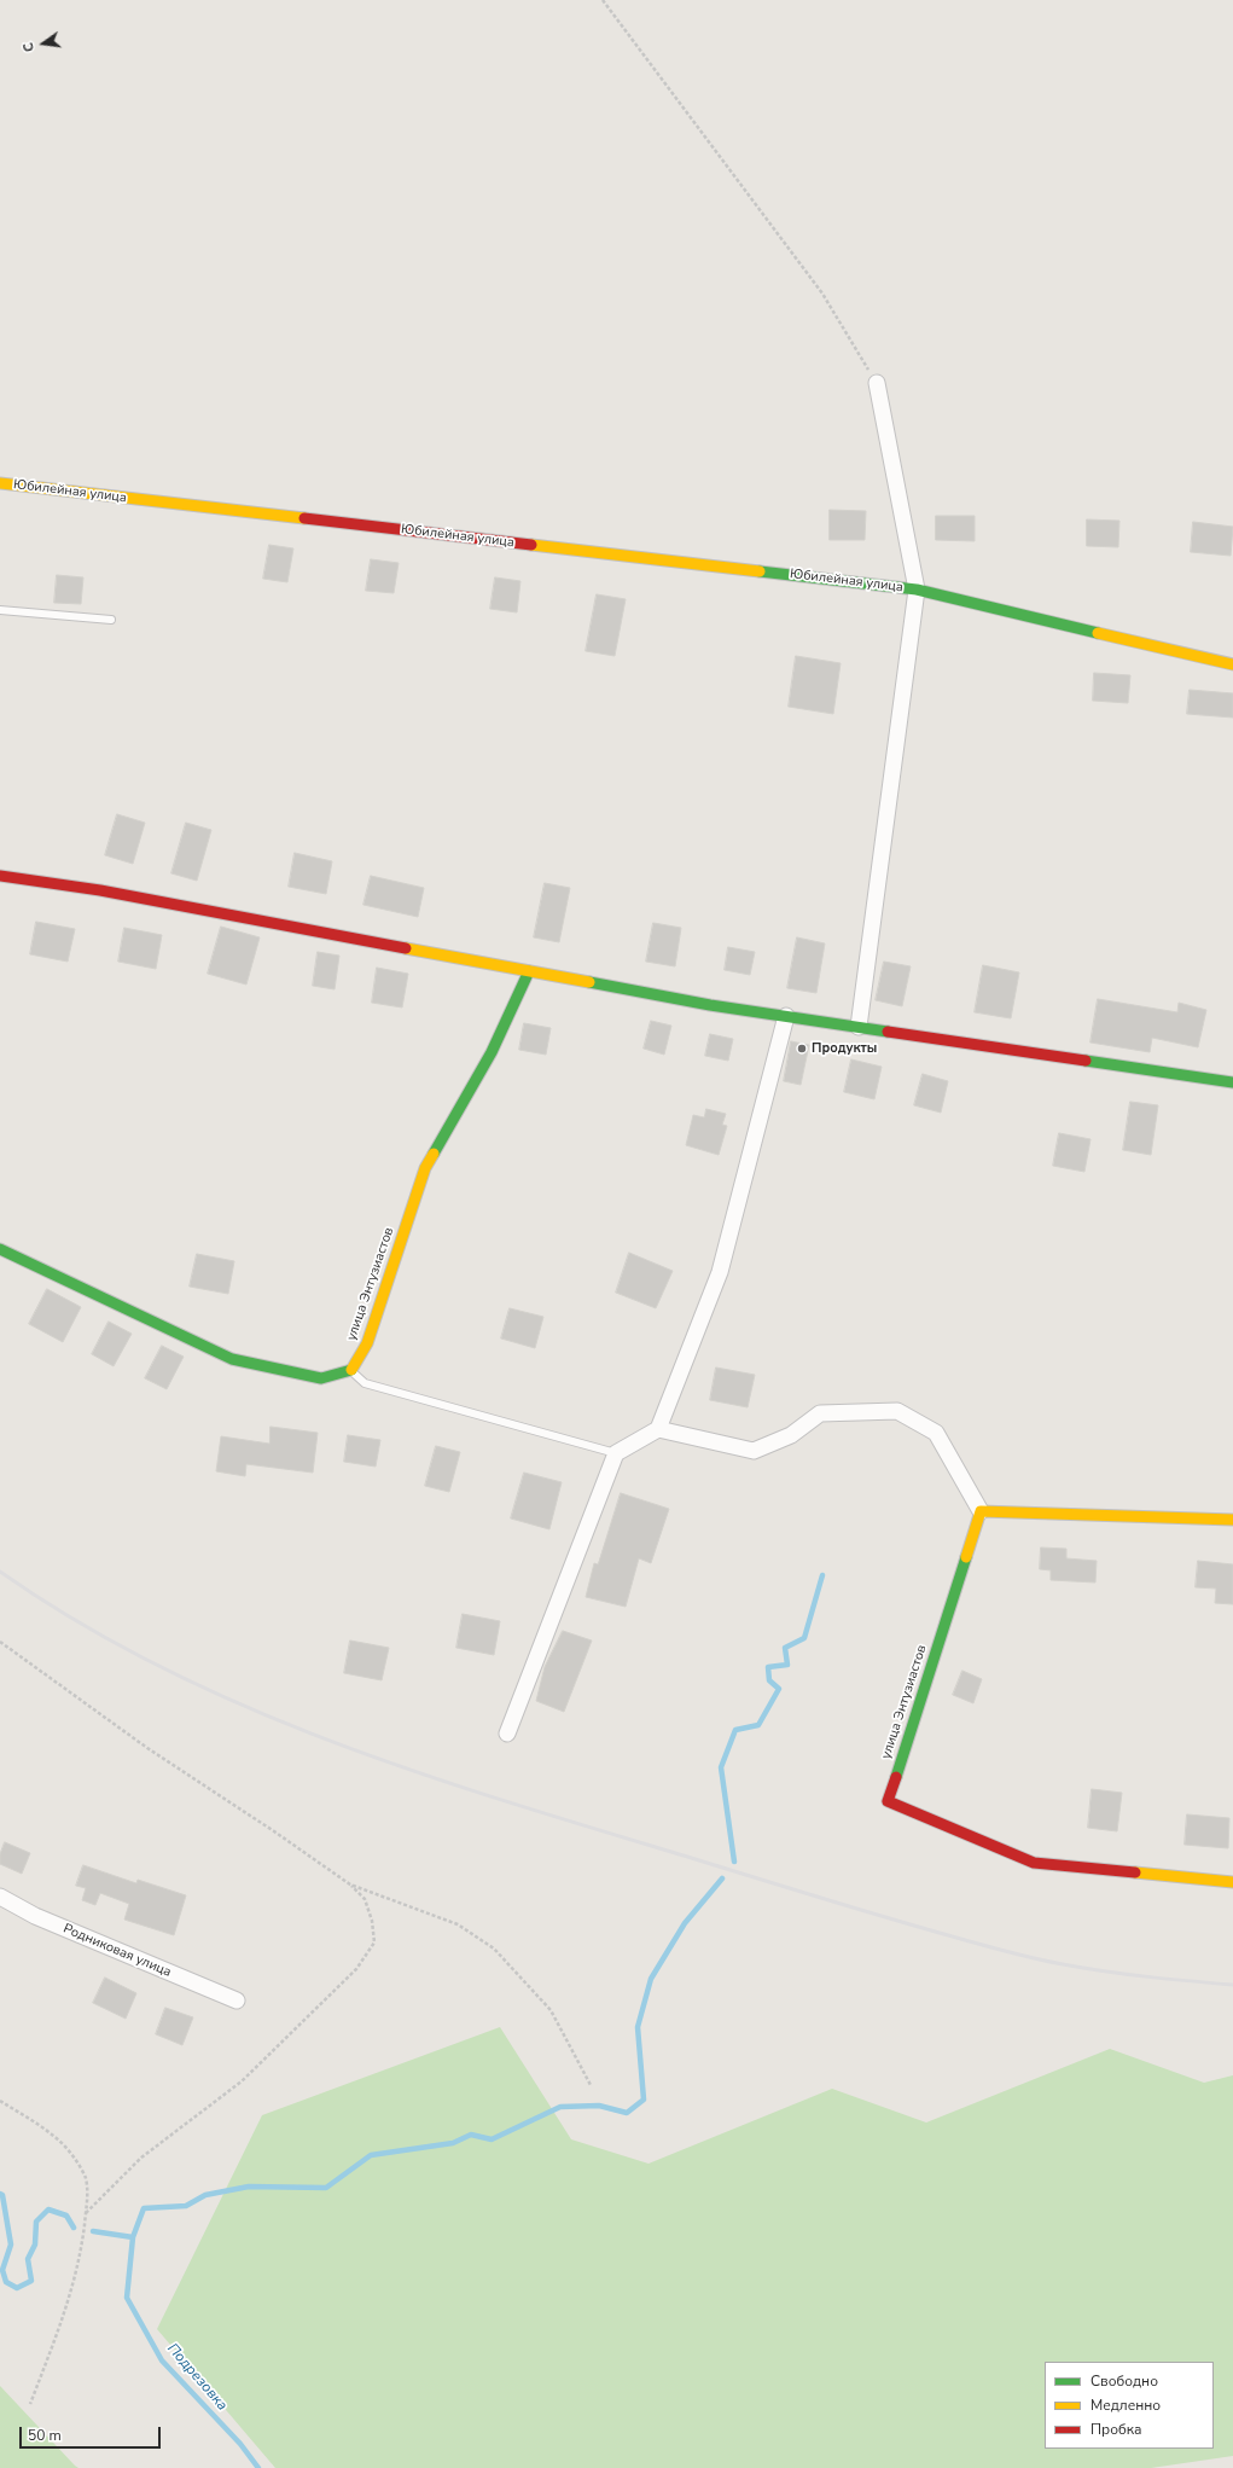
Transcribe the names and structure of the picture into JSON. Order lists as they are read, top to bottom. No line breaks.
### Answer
{"streets":{"street":["Юбилейная улица","улица Энтузиастов","Родниковая улица"]},"water":["Подрезовка"],"places":["Продукты"],"legend":["Свободно","Медленно","Пробка"],"scale_bar":"50 m","north":"left"}
